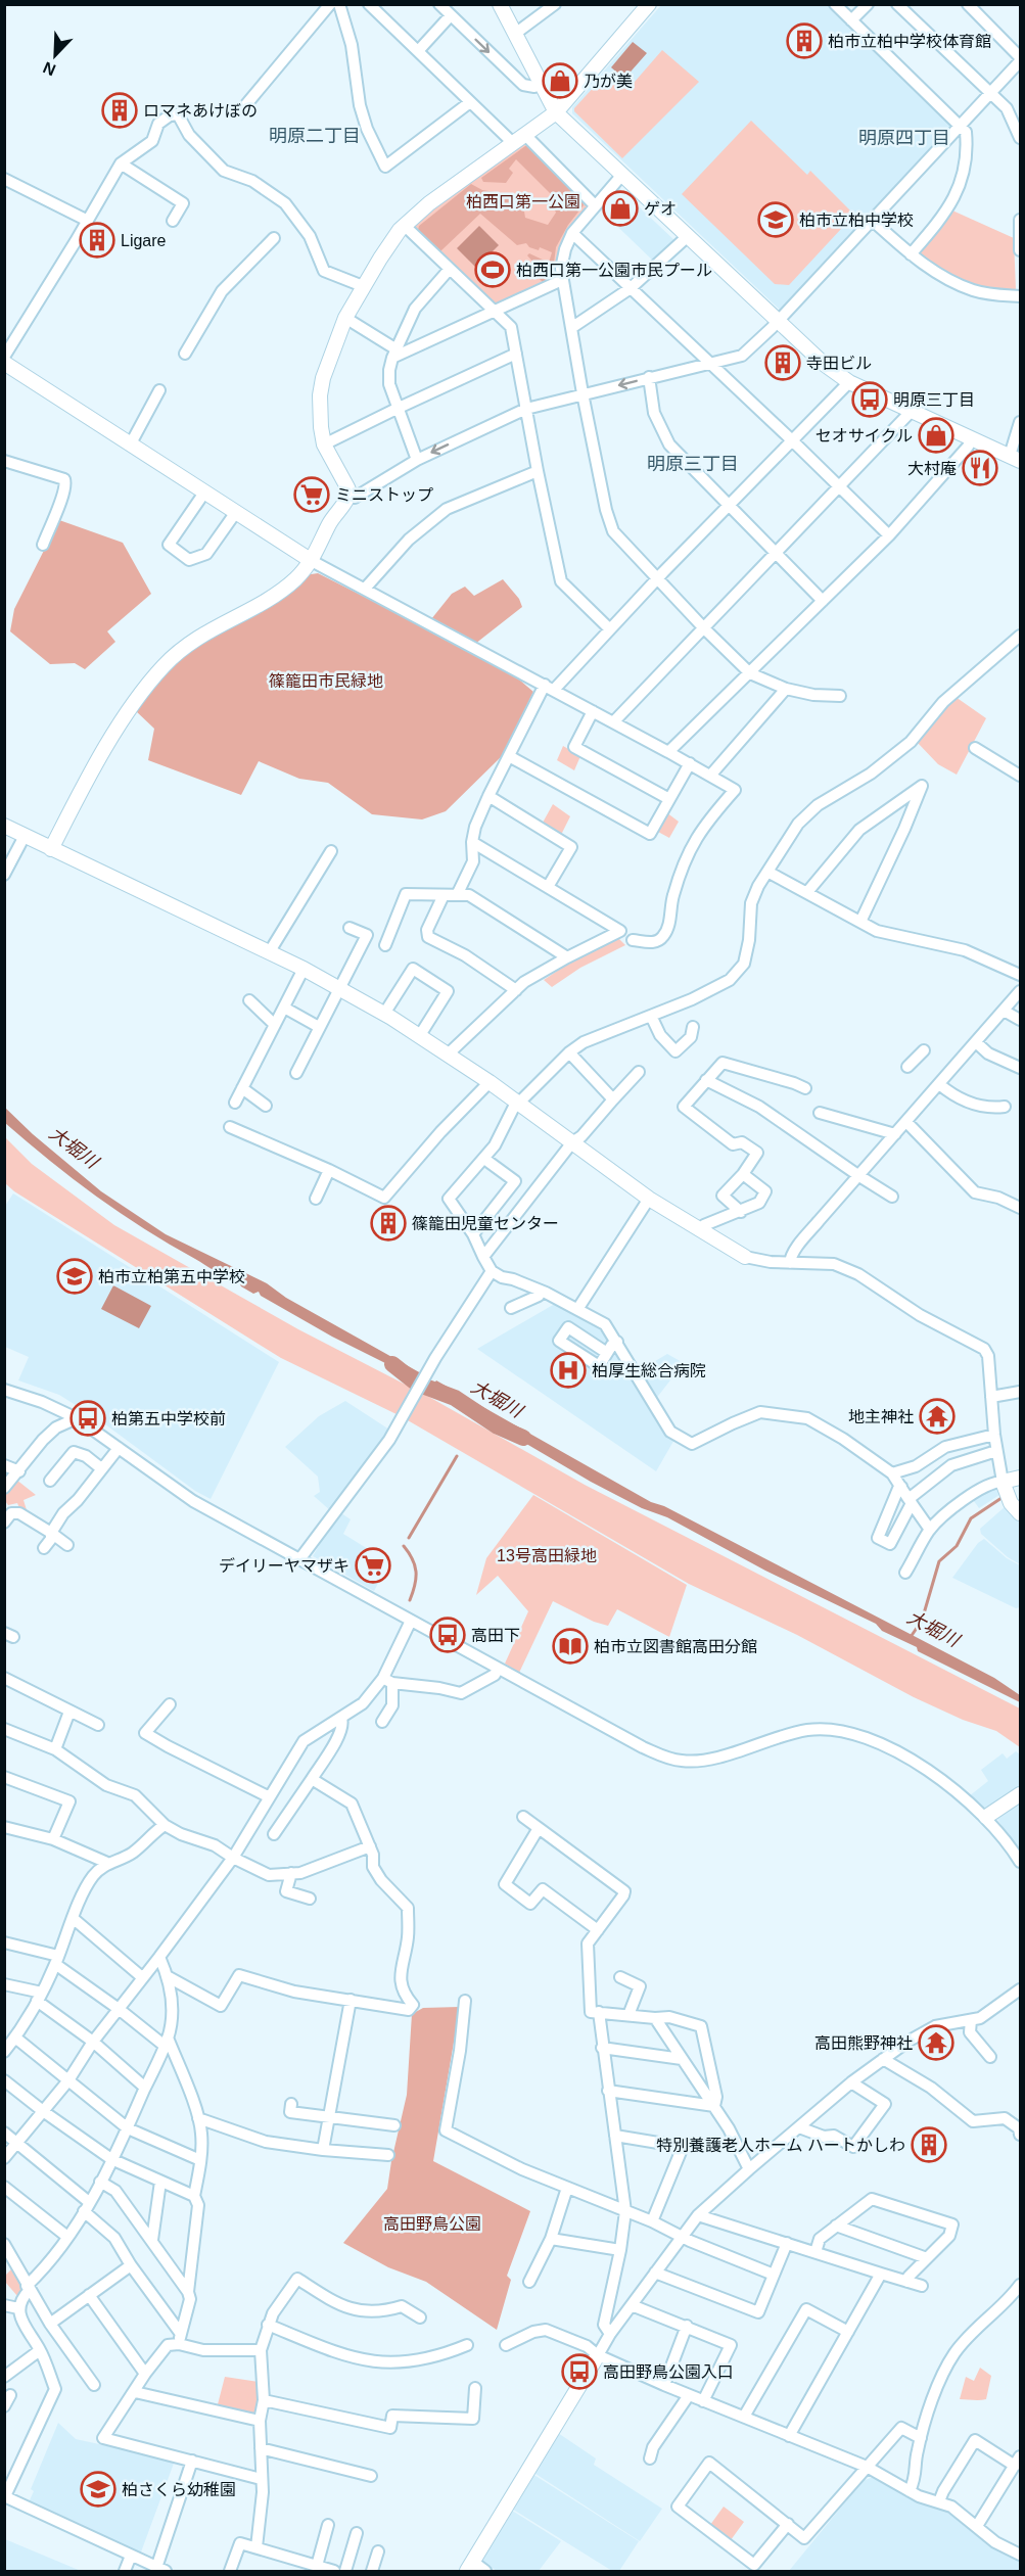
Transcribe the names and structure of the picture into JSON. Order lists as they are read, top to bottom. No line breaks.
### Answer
{"districts":["明原二丁目","明原四丁目","明原三丁目"],"water":["大堀川"],"parks":["柏西口第一公園","篠籠田市民緑地","13号高田緑地","高田野鳥公園"],"places":{"building":["柏市立柏中学校体育館","ロマネあけぼの","Ligare","寺田ビル","篠籠田児童センター","特別養護老人ホーム ハートかしわ"],"shop":["乃が美","ゲオ","セオサイクル"],"school or university":["柏市立柏中学校","柏市立柏第五中学校","柏さくら幼稚園"],"sports":["柏西口第一公園市民プール"],"bus stop":["明原三丁目","柏第五中学校前","高田下","高田野鳥公園入口"],"restaurant":["大村庵"],"supermarket":["ミニストップ","デイリーヤマザキ"],"hospital":["柏厚生総合病院"],"temple":["地主神社","高田熊野神社"],"library":["柏市立図書館高田分館"]},"north":"bottom left"}
